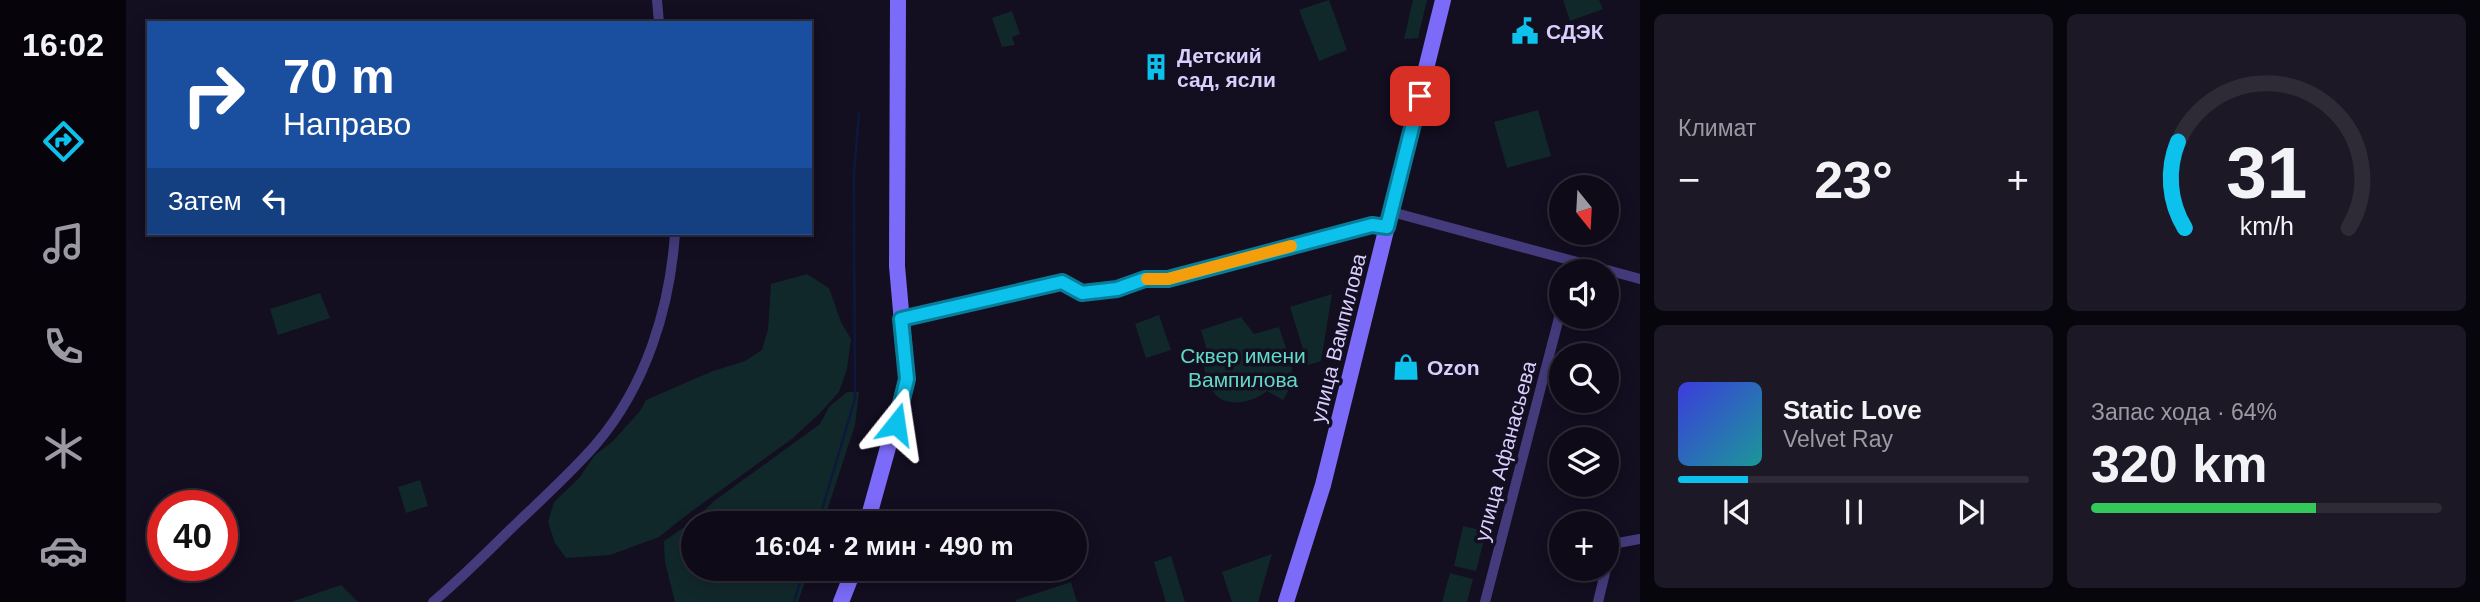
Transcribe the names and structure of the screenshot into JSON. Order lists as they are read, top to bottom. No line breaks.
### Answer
{"streets":{"street":["улица Вампилова","улица Афанасьева"]},"parks":["Сквер имени Вампилова"],"places":{"public building":["СДЭК"],"building":["Детский сад, ясли"],"shop":["Ozon"]},"north":"bottom","page":{"tabs":"16:02","tile":["Климат",["Запас хода · 64%","320 km"]],"turn":["70 m","Направо"],"heat":["−","23°","+"],"then":"Затем","map_buttons":"+","song":["Static Love","Velvet Ray"],"limit":"40","trip":"16:04 · 2 мин · 490 m","gauge":["31","km/h"]}}
